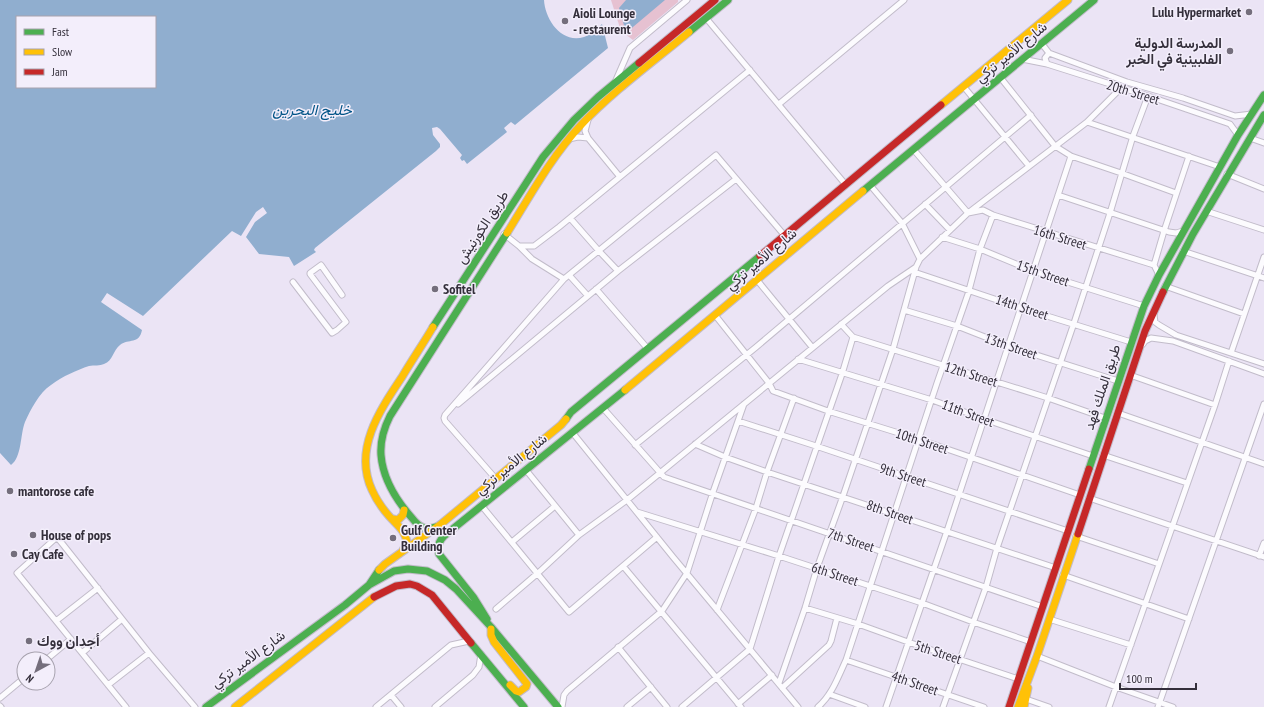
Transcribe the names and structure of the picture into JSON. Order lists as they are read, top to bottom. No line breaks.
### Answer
{"streets":{"main road":["شارع الأمير تركي","طريق الكورنيش","طريق الملك فهد"],"street":["20th Street","16th Street","15th Street","14th Street","13th Street","12th Street","11th Street","10th Street","9th Street","8th Street","7th Street","6th Street","5th Street","4th Street"]},"crossings":[["شارع الأمير تركي","20th Street"],["شارع الأمير تركي","طريق الكورنيش"],["شارع الأمير تركي","10th Street"],["20th Street","طريق الملك فهد"],["15th Street","طريق الملك فهد"],["14th Street","طريق الملك فهد"],["13th Street","طريق الملك فهد"],["12th Street","طريق الملك فهد"],["طريق الملك فهد","11th Street"],["طريق الملك فهد","10th Street"],["طريق الملك فهد","9th Street"],["طريق الملك فهد","8th Street"],["طريق الملك فهد","7th Street"],["طريق الملك فهد","6th Street"],["طريق الملك فهد","5th Street"]],"water":["خليج البحرين"],"places":["Lulu Hypermarket","Aioli Lounge - restaurent","المدرسة الدولية الفلبينية في الخبر","Sofitel","mantorose cafe","House of pops","Gulf Center Building","Cay Cafe","أجدان ووك"],"legend":["Fast","Slow","Jam"],"scale_bar":"100 m","north":"bottom left"}
